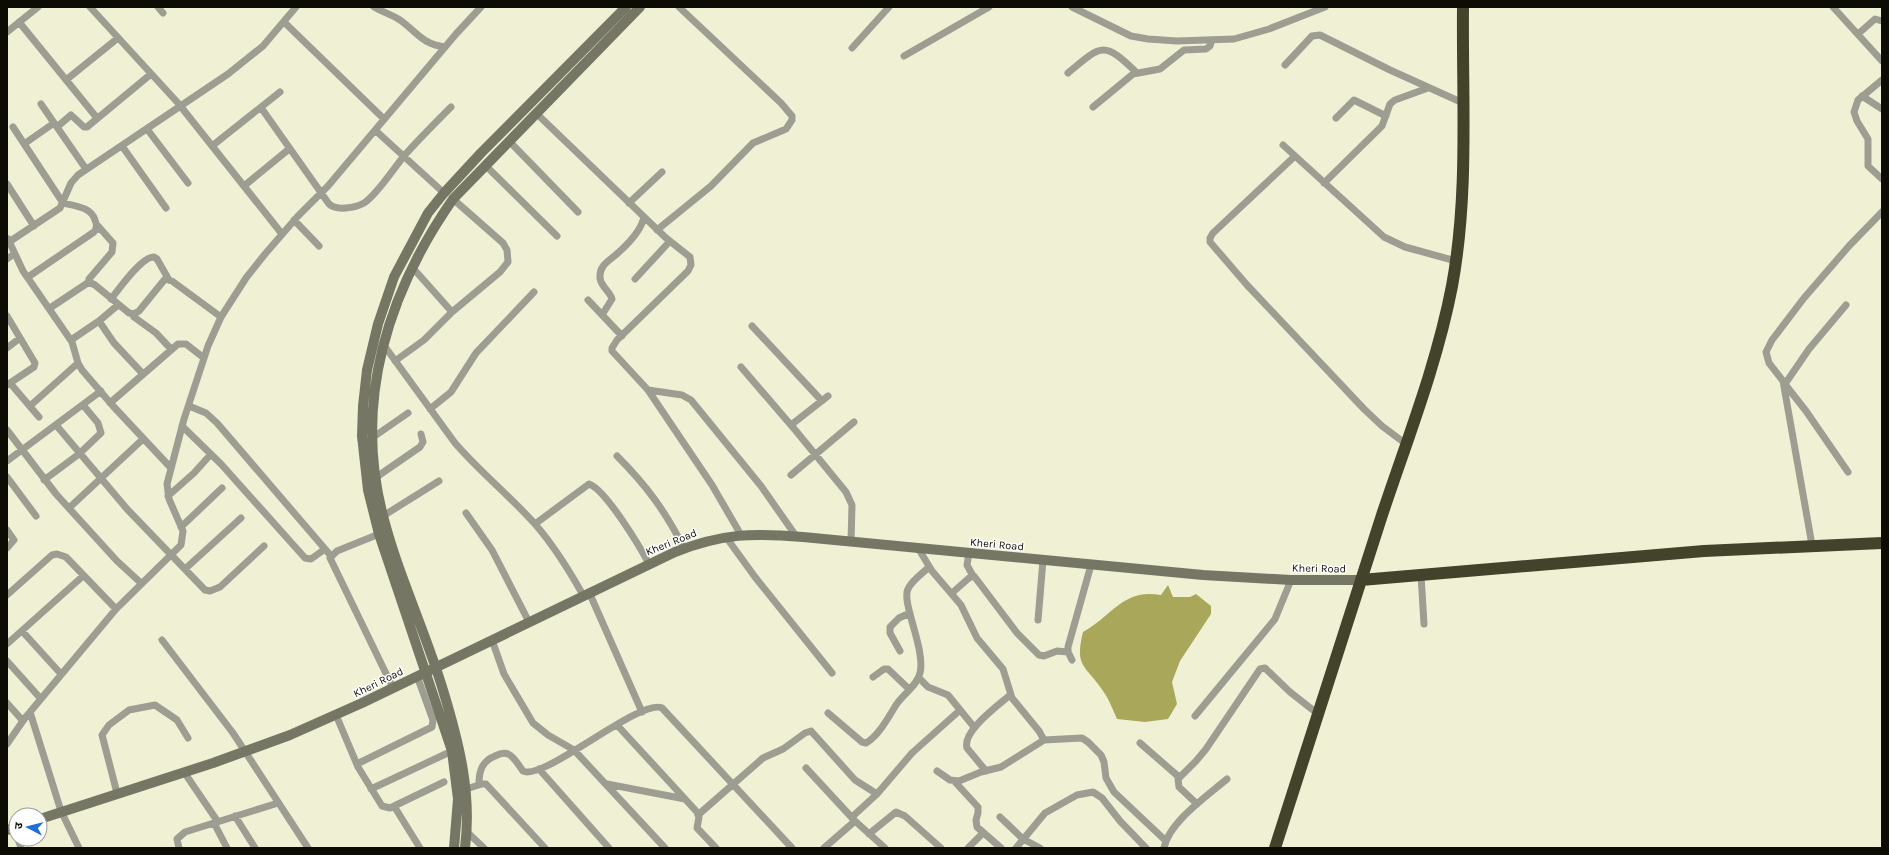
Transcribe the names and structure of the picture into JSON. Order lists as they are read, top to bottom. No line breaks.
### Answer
{"streets":{"street":["Kheri Road"]},"north":"left"}
